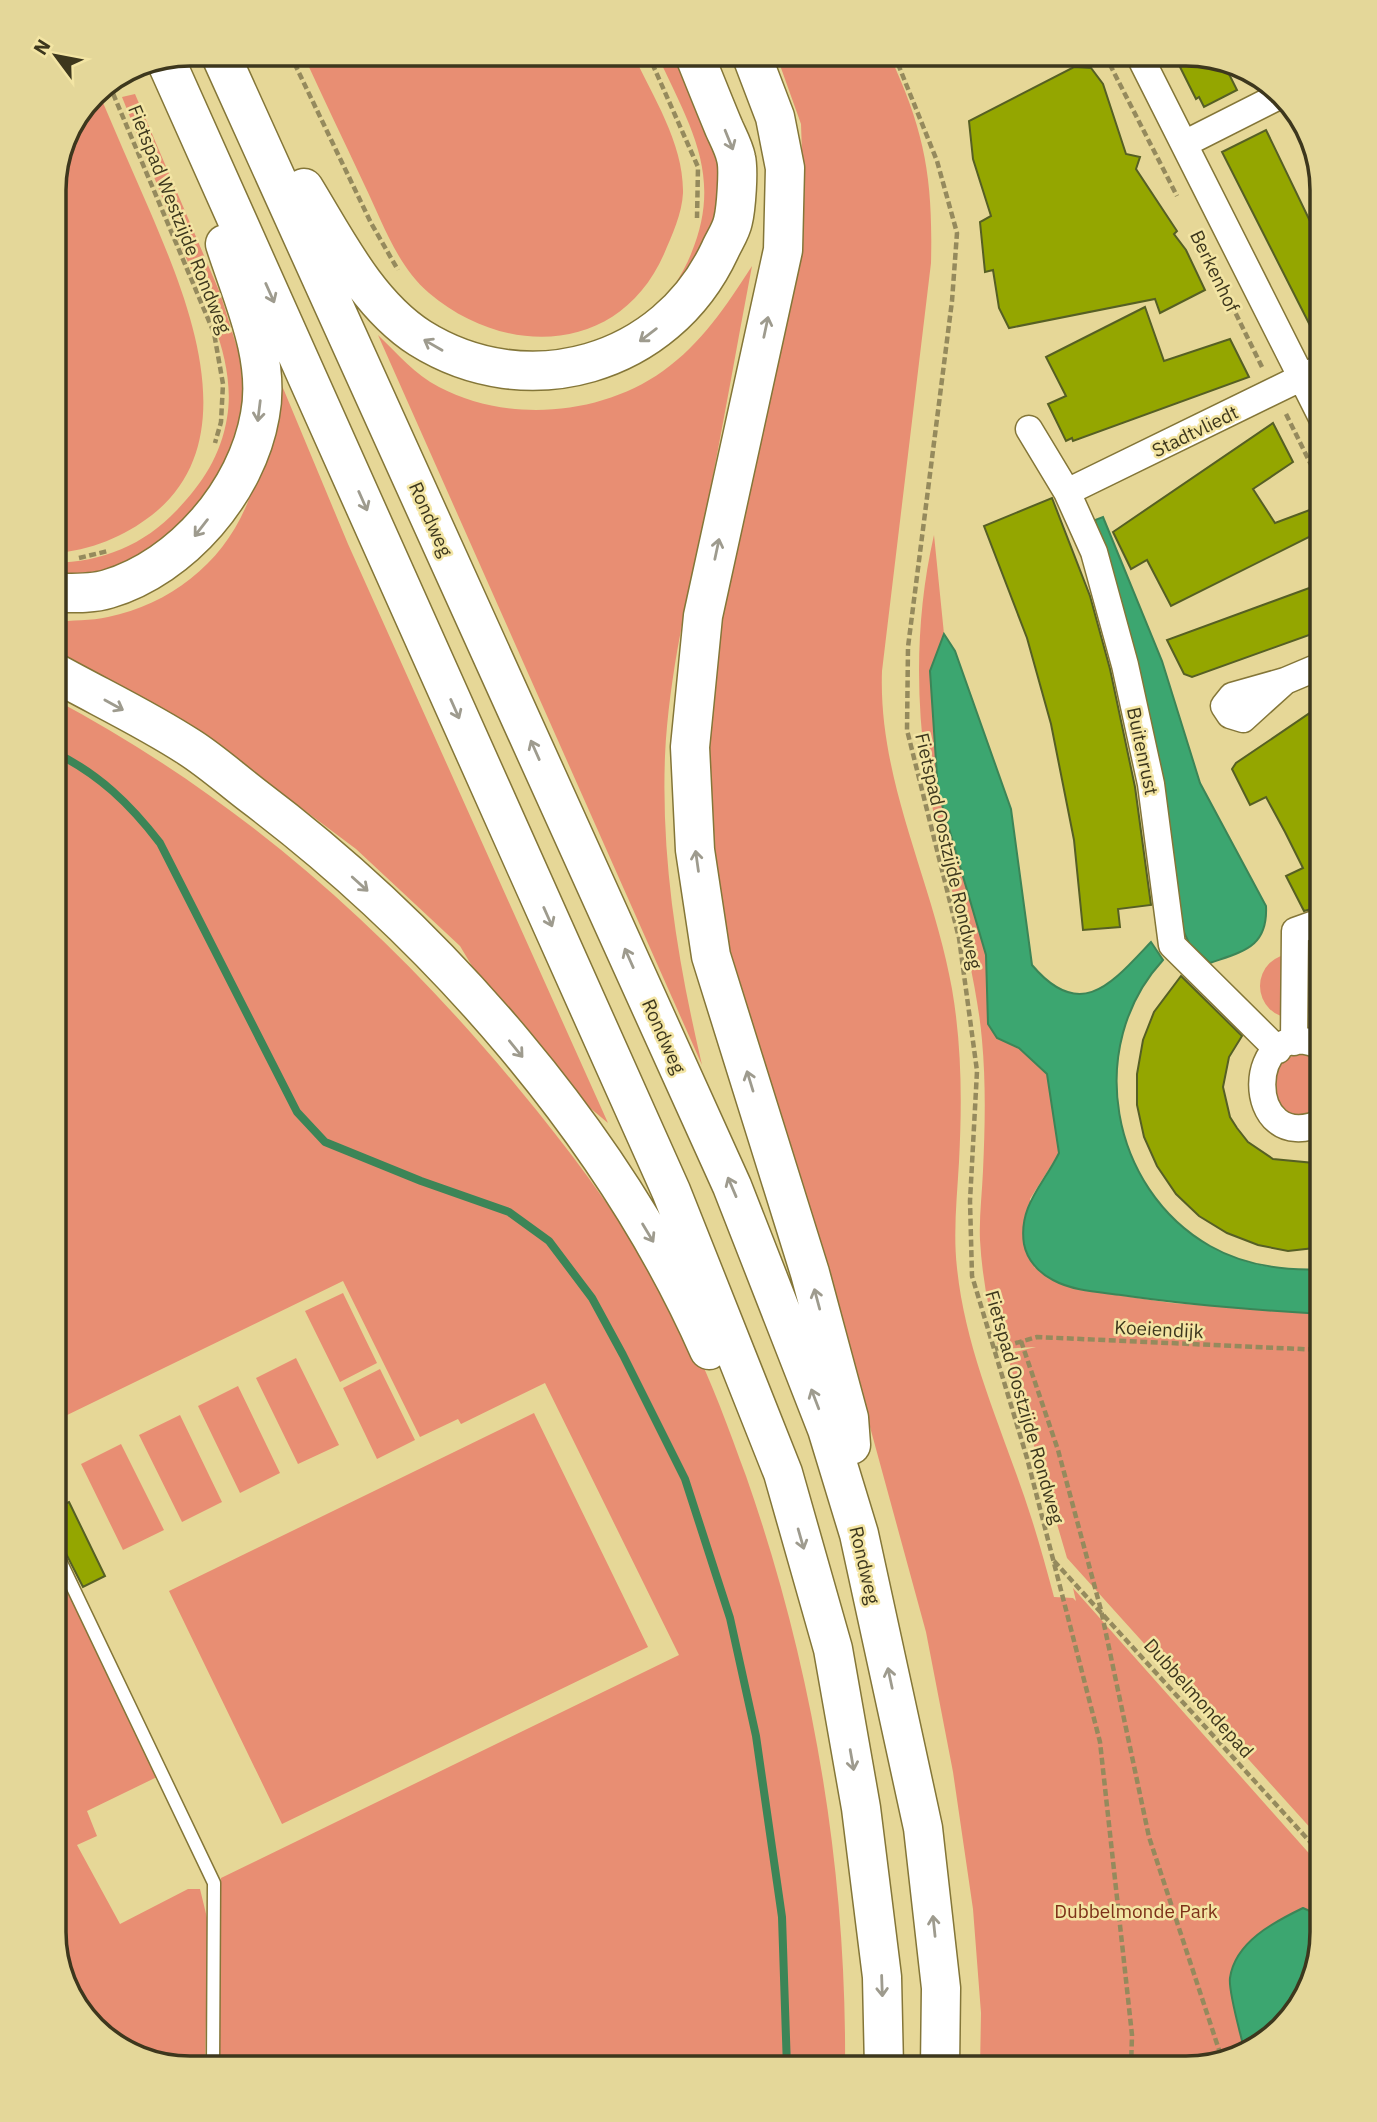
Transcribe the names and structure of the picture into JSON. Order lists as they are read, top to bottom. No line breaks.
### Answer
{"streets":{"highway":["Rondweg"],"street":["Berkenhof","Stadtvliedt","Buitenrust"],"path":["Fietspad Westzijde Rondweg","Fietspad Oostzijde Rondweg","Koeiendijk","Dubbelmondepad"]},"crossings":[["Berkenhof","Stadtvliedt"],["Stadtvliedt","Buitenrust"],["Fietspad Oostzijde Rondweg","Koeiendijk"],["Fietspad Oostzijde Rondweg","Dubbelmondepad"]],"parks":["Dubbelmonde Park"],"north":"top left"}
